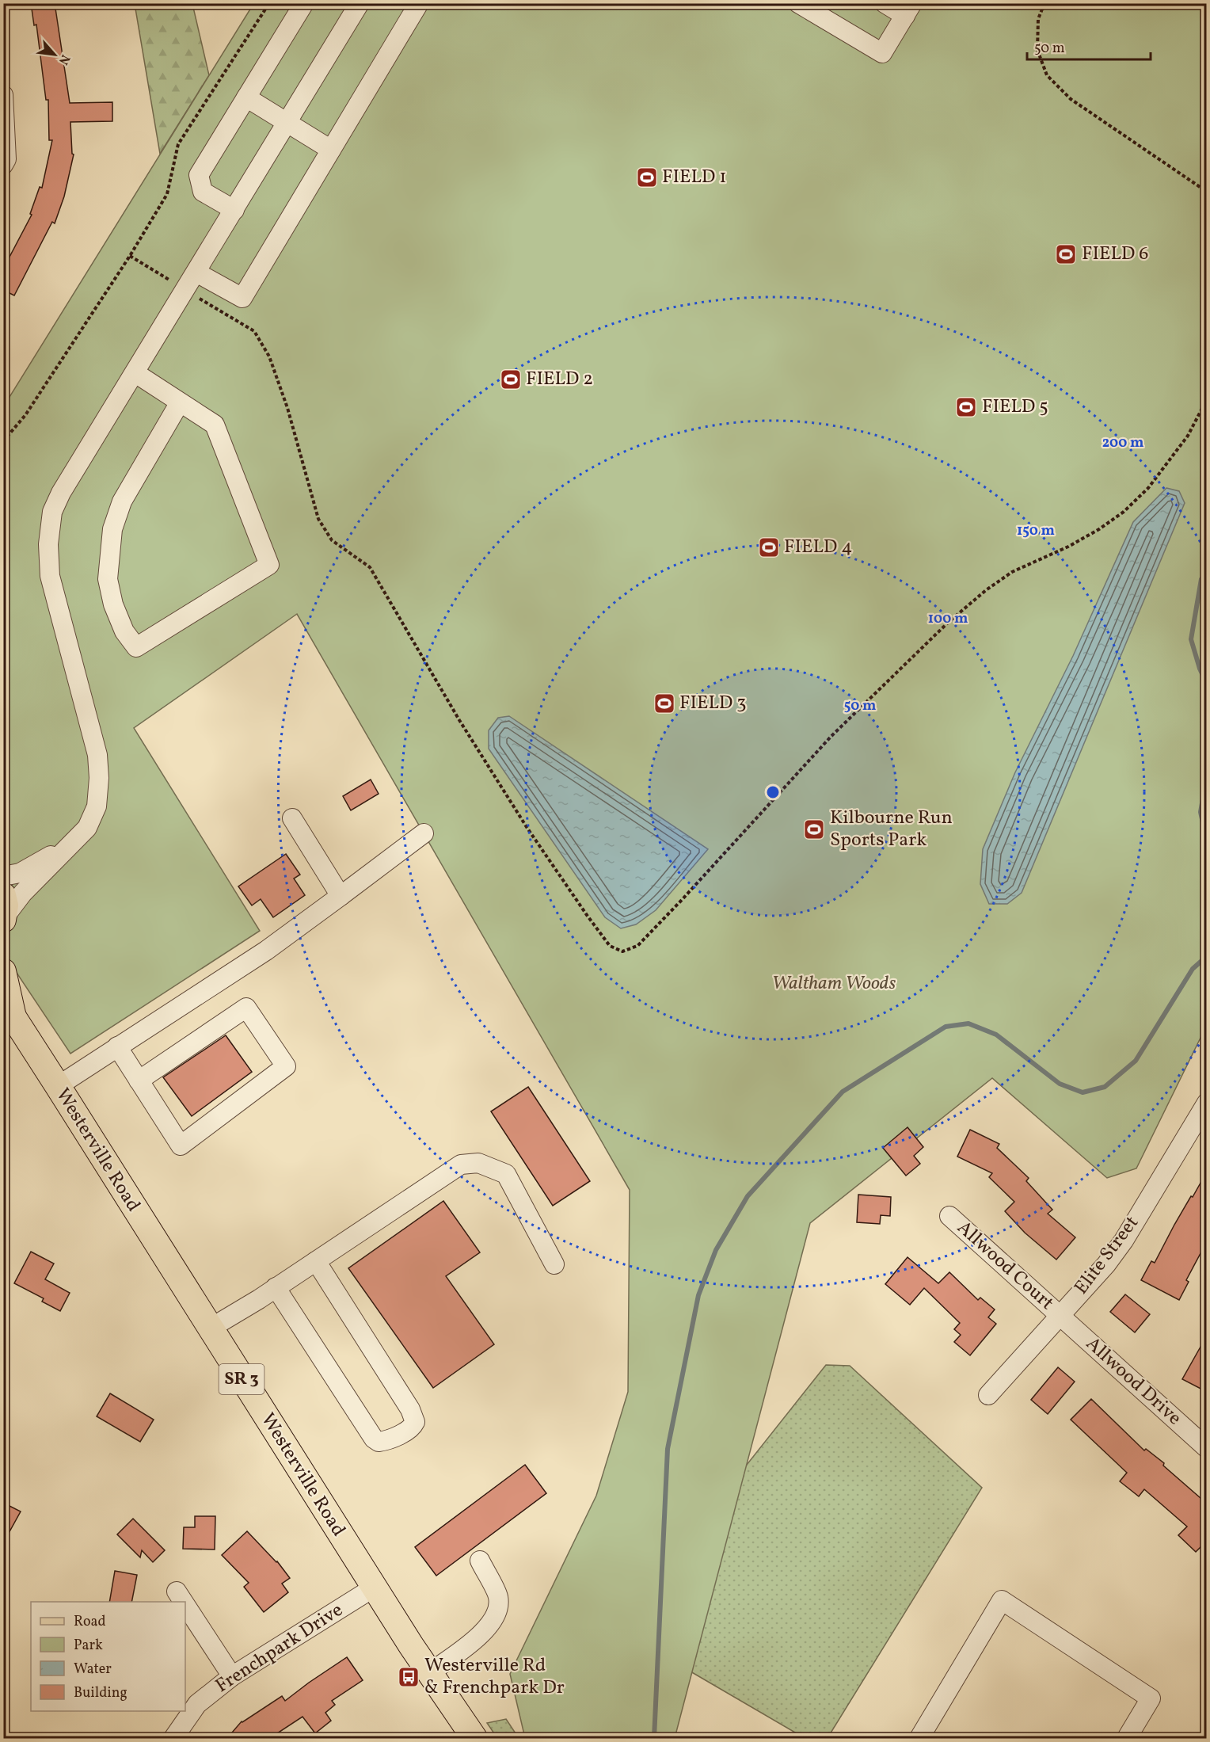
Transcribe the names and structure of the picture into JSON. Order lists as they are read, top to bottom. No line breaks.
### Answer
{"streets":{"main road":["Westerville Road","SR 3"],"street":["Elite Street","Allwood Court","Allwood Drive","Frenchpark Drive"]},"crossings":[["Westerville Road","Frenchpark Drive"],["Elite Street","Allwood Court"],["Elite Street","Allwood Drive"],["Allwood Court","Allwood Drive"]],"parks":["Waltham Woods"],"places":{"sports":["FIELD 1","FIELD 6","FIELD 2","FIELD 5","FIELD 4","FIELD 3","Kilbourne Run Sports Park"],"bus stop":["Westerville Rd & Frenchpark Dr"]},"legend":["Road","Park","Water","Building"],"scale_bar":"50 m","north":"bottom right","rings":["200 m","150 m","100 m","50 m"]}
